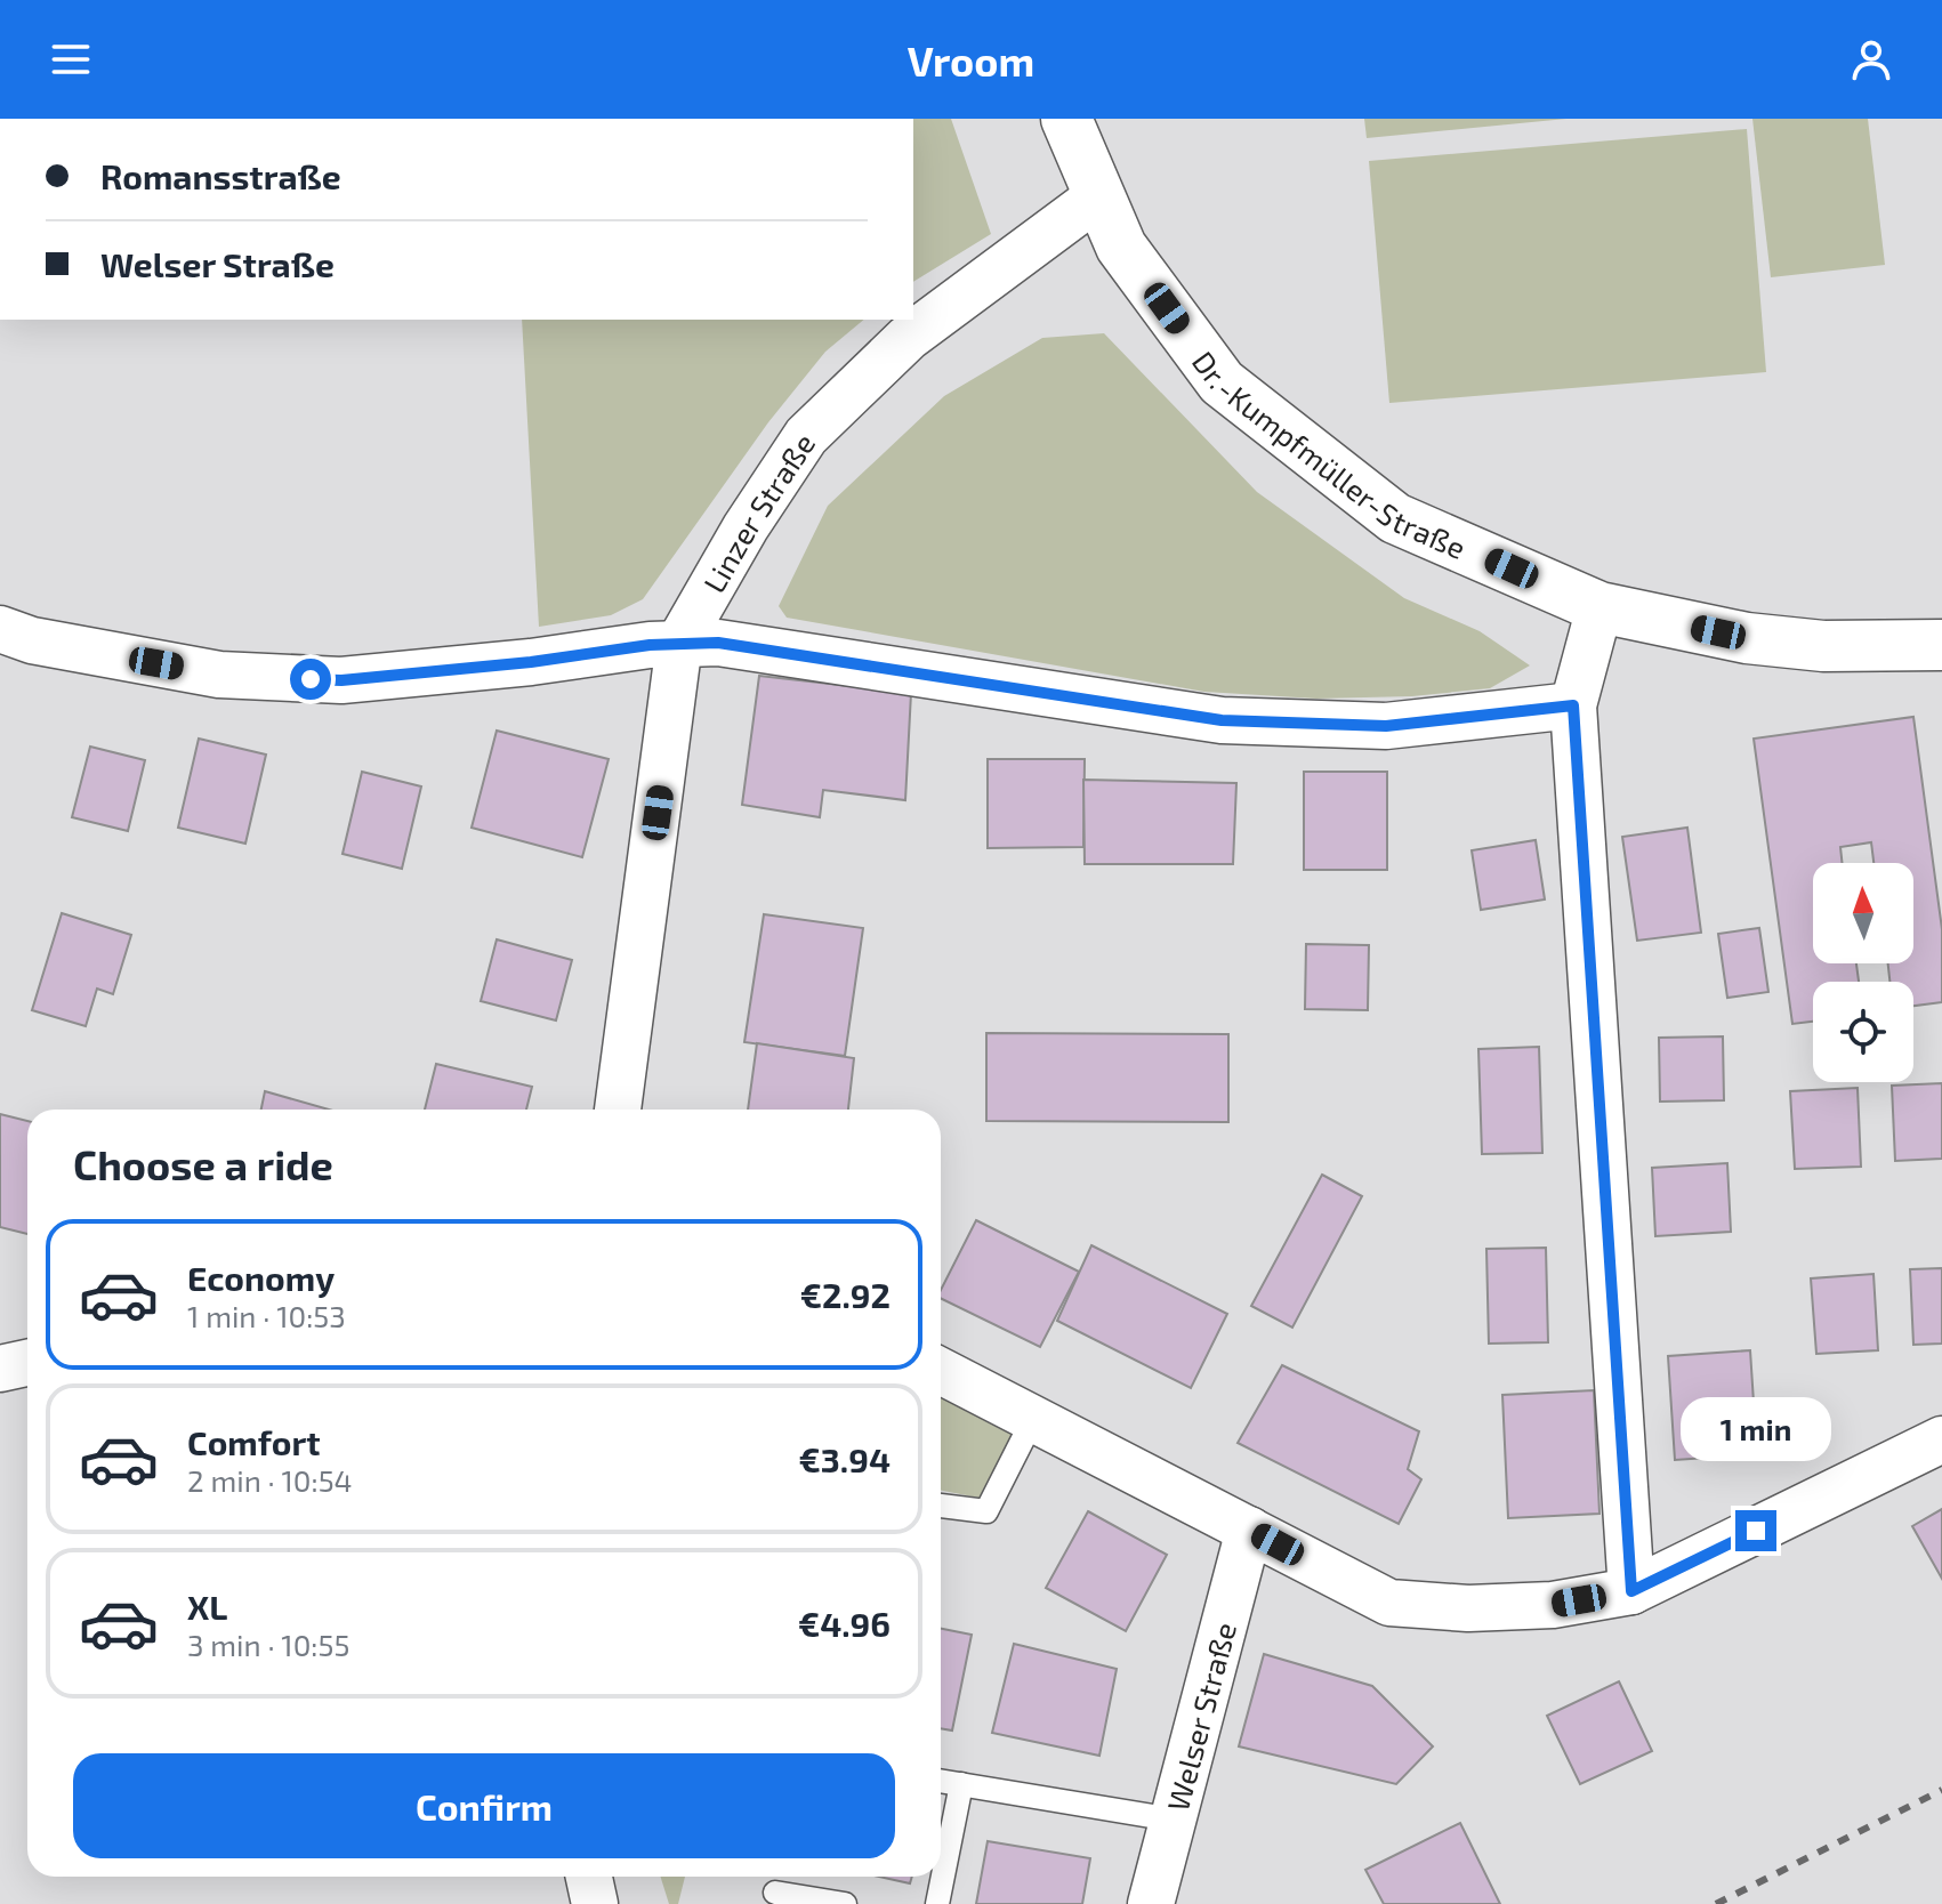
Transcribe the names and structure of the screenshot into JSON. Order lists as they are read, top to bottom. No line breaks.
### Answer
{"streets":{"street":["Dr.-Kumpfmüller-Straße","Linzer Straße","Welser Straße"]},"crossings":[["Dr.-Kumpfmüller-Straße","Linzer Straße"]],"north":"top","page":{"header":"Vroom","banner":["Romansstraße","Welser Straße"],"heading":"Choose a ride","list":[{"name":"Economy","note":"1 min · 10:53","value":"€2.92"},{"name":"Comfort","note":"2 min · 10:54","value":"€3.94"},{"name":"XL","note":"3 min · 10:55","value":"€4.96"}],"bubble":"1 min","buttons":"Confirm"}}
